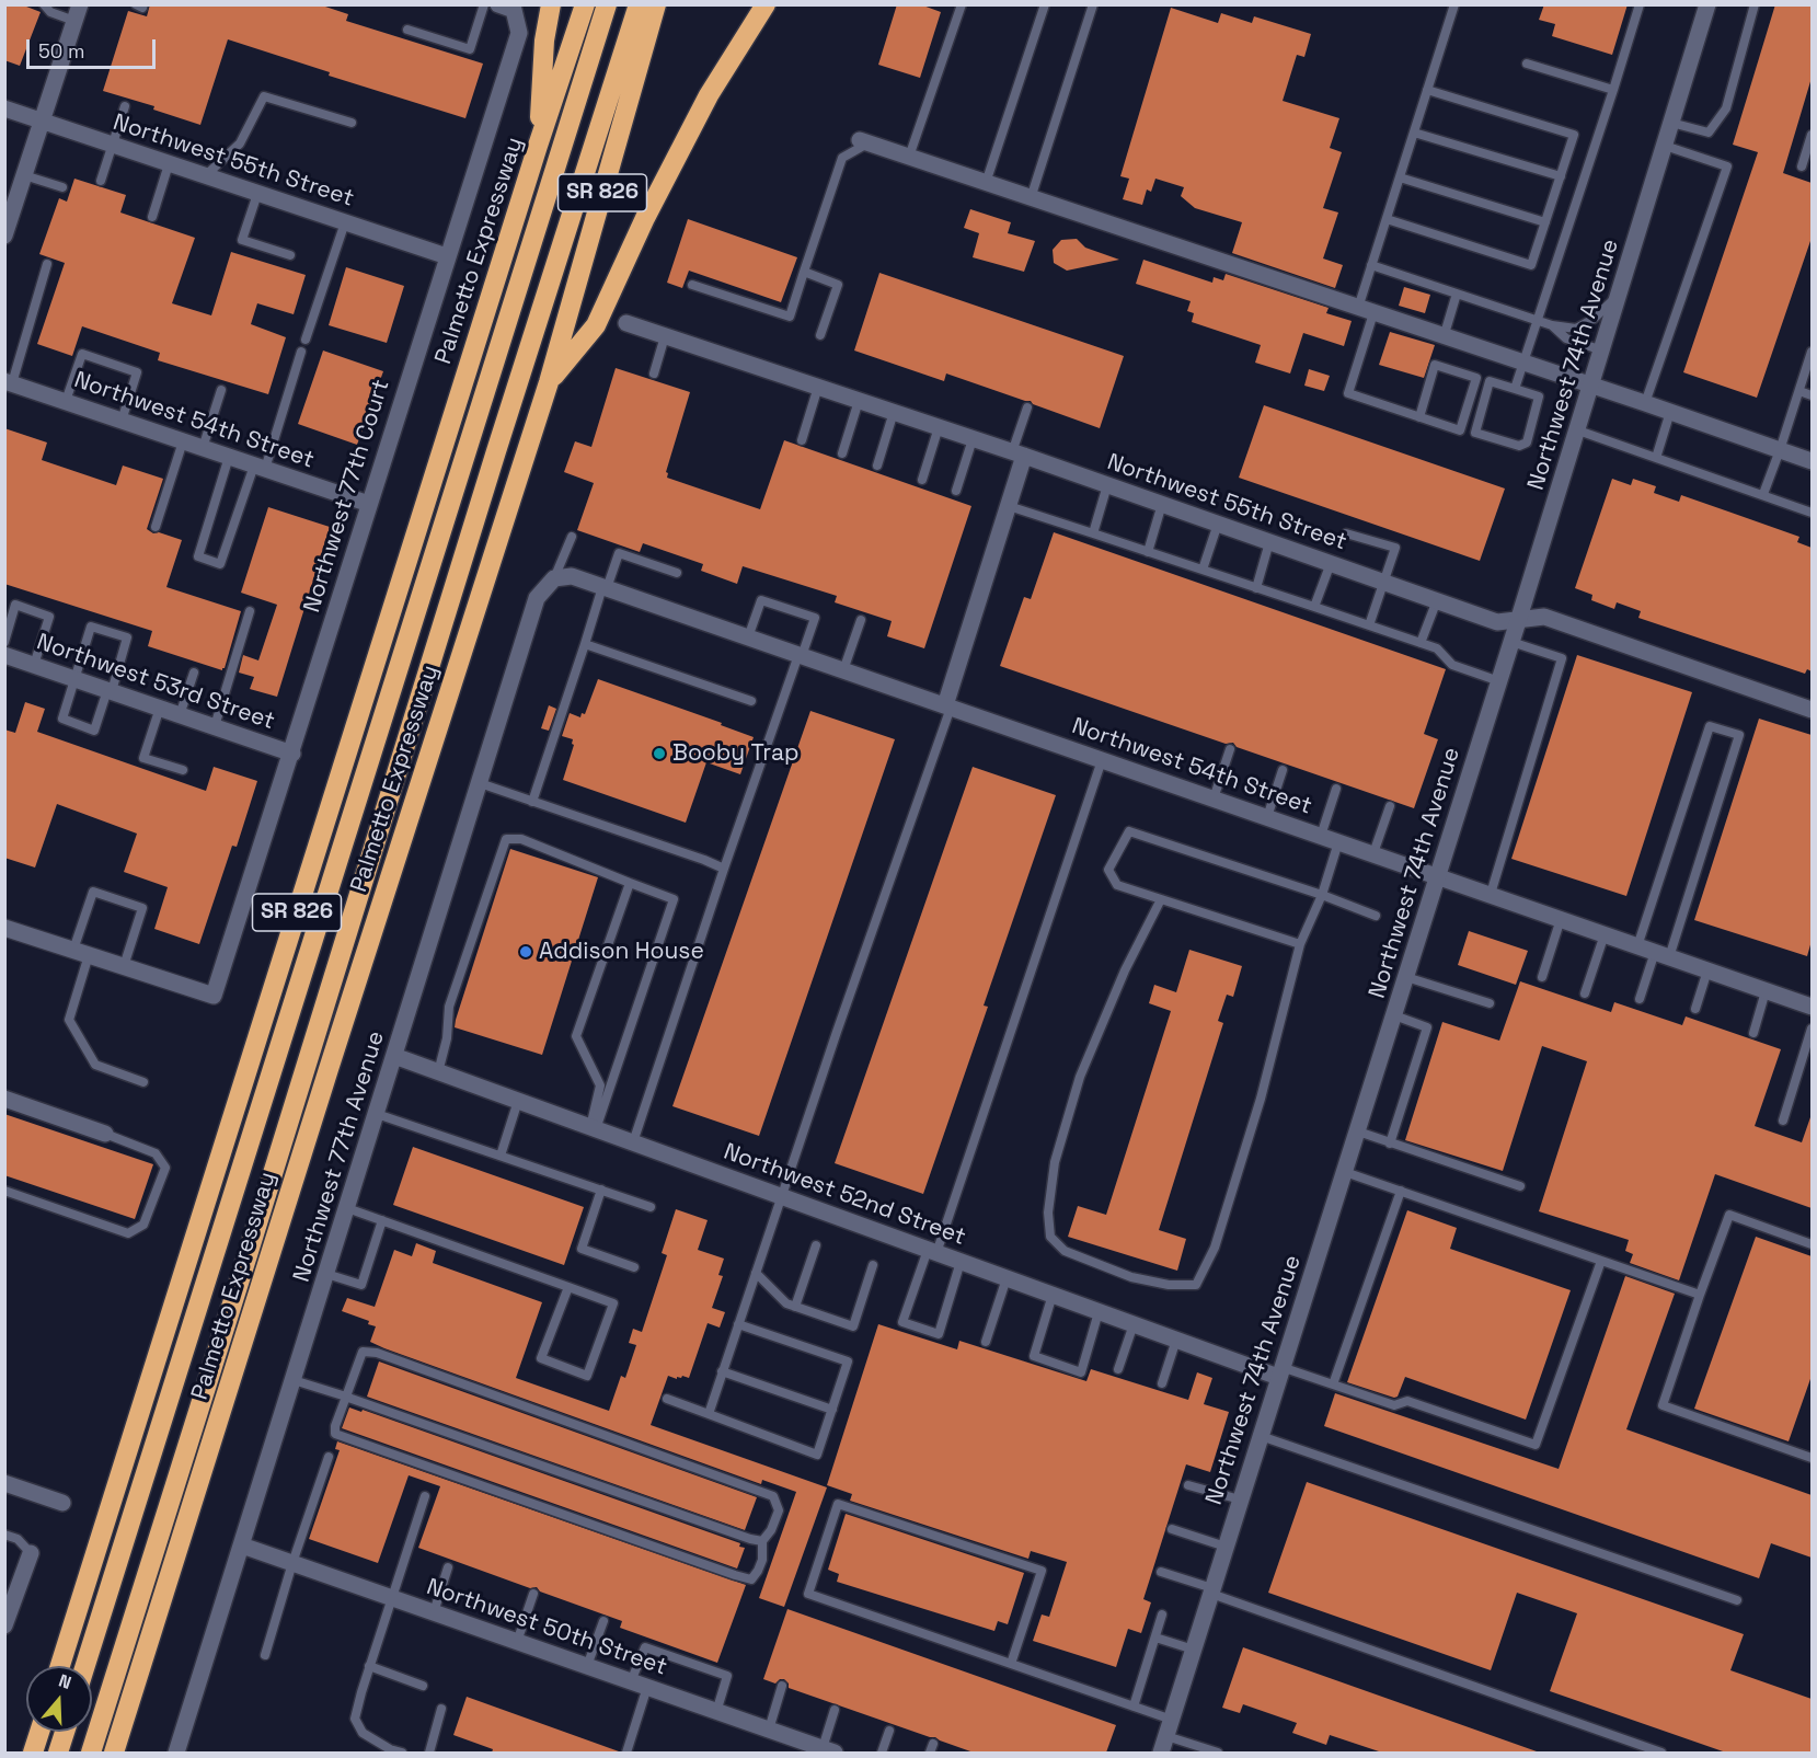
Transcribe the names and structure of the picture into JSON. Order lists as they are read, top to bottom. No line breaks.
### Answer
{"streets":{"highway":["SR 826","Palmetto Expressway"],"street":["Northwest 55th Street","Northwest 74th Avenue","Northwest 54th Street","Northwest 77th Court","Northwest 53rd Street","Northwest 77th Avenue","Northwest 52nd Street","Northwest 50th Street"]},"crossings":[["Northwest 55th Street","Northwest 74th Avenue"],["Northwest 55th Street","Northwest 77th Court"],["Northwest 74th Avenue","Northwest 54th Street"],["Northwest 74th Avenue","Northwest 52nd Street"],["Northwest 54th Street","Northwest 77th Court"],["Northwest 54th Street","Northwest 77th Avenue"],["Northwest 77th Court","Northwest 53rd Street"],["Northwest 77th Avenue","Northwest 52nd Street"],["Northwest 77th Avenue","Northwest 50th Street"]],"places":["Booby Trap","Addison House"],"scale_bar":"50 m","north":"top"}
